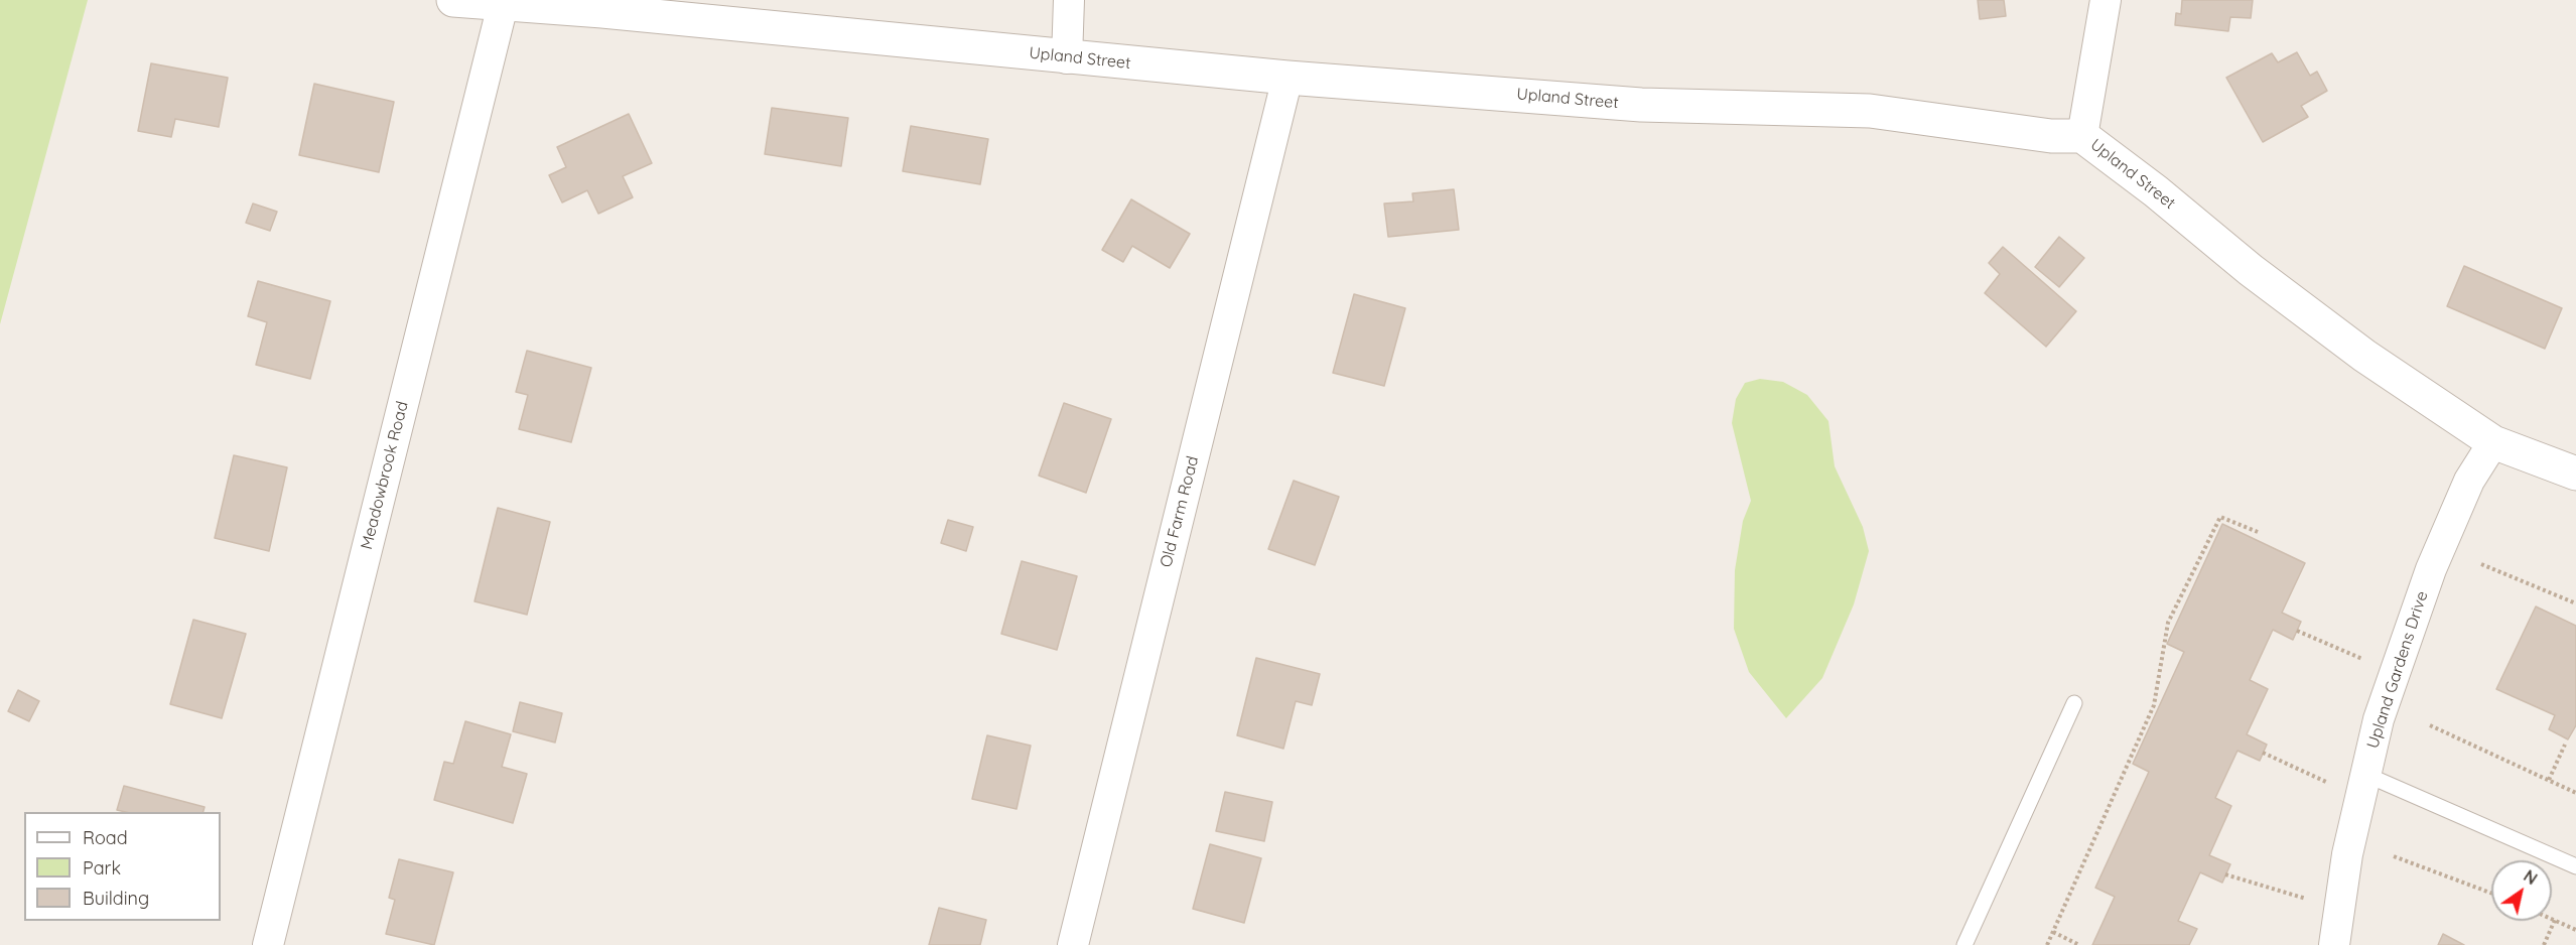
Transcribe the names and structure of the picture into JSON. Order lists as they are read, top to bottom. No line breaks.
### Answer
{"streets":{"street":["Upland Street","Meadowbrook Road","Old Farm Road","Upland Gardens Drive"]},"crossings":[["Upland Street","Meadowbrook Road"],["Upland Street","Old Farm Road"],["Upland Street","Upland Gardens Drive"]],"legend":["Road","Park","Building"],"north":"top right"}
